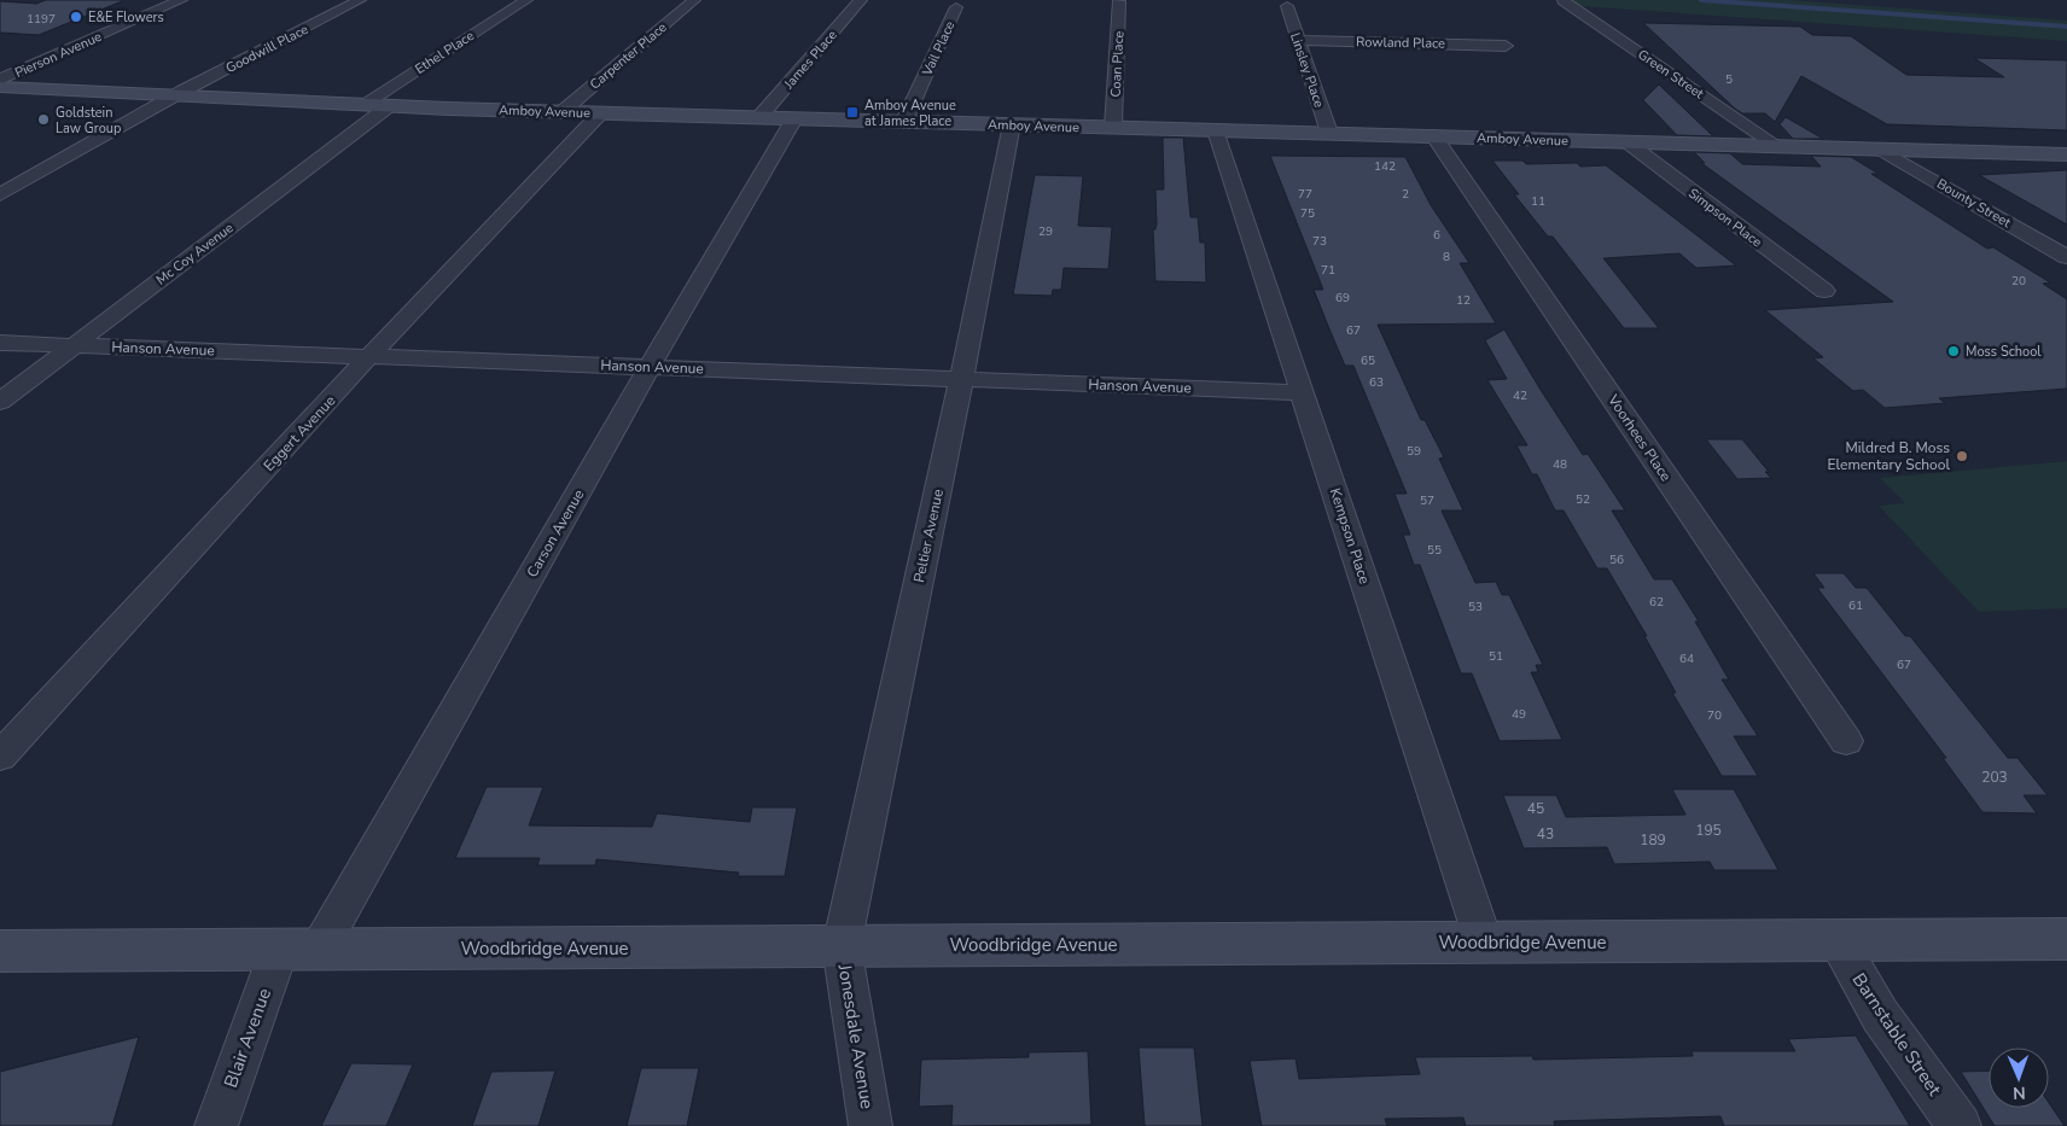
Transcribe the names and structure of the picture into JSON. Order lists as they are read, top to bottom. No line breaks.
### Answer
{"streets":{"street":["Rowland Place","Goodwill Place","Vail Place","Ethel Place","Pierson Avenue","Carpenter Place","James Place","Coan Place","Linsley Place","Green Street","Amboy Avenue","Bounty Street","Simpson Place","Mc Coy Avenue","Hanson Avenue","Eggert Avenue","Voorhees Place","Carson Avenue","Peltier Avenue","Kempson Place","Woodbridge Avenue","Barnstable Street","Jonesdale Avenue","Blair Avenue"]},"crossings":[["Rowland Place","Linsley Place"],["Goodwill Place","Amboy Avenue"],["Vail Place","Amboy Avenue"],["Ethel Place","Amboy Avenue"],["Carpenter Place","Amboy Avenue"],["James Place","Amboy Avenue"],["Coan Place","Amboy Avenue"],["Linsley Place","Amboy Avenue"],["Green Street","Amboy Avenue"],["Amboy Avenue","Bounty Street"],["Amboy Avenue","Simpson Place"],["Amboy Avenue","Mc Coy Avenue"],["Amboy Avenue","Eggert Avenue"],["Amboy Avenue","Voorhees Place"],["Amboy Avenue","Carson Avenue"],["Amboy Avenue","Peltier Avenue"],["Amboy Avenue","Kempson Place"],["Mc Coy Avenue","Hanson Avenue"],["Hanson Avenue","Eggert Avenue"],["Hanson Avenue","Carson Avenue"],["Hanson Avenue","Peltier Avenue"],["Hanson Avenue","Kempson Place"],["Carson Avenue","Woodbridge Avenue"],["Carson Avenue","Blair Avenue"],["Peltier Avenue","Woodbridge Avenue"],["Peltier Avenue","Jonesdale Avenue"],["Kempson Place","Woodbridge Avenue"],["Woodbridge Avenue","Barnstable Street"],["Woodbridge Avenue","Jonesdale Avenue"],["Woodbridge Avenue","Blair Avenue"]],"places":{"other":["E&E Flowers","Goldstein Law Group","Moss School","Mildred B. Moss Elementary School"],"transit":["Amboy Avenue at James Place"]},"house_numbers":["1197","5","142","77","2","11","75","29","6","73","8","71","20","69","12","67","65","63","42","59","48","52","57","55","56","62","61","53","51","64","67","49","70","203","45","195","43","189"],"north":"bottom"}
